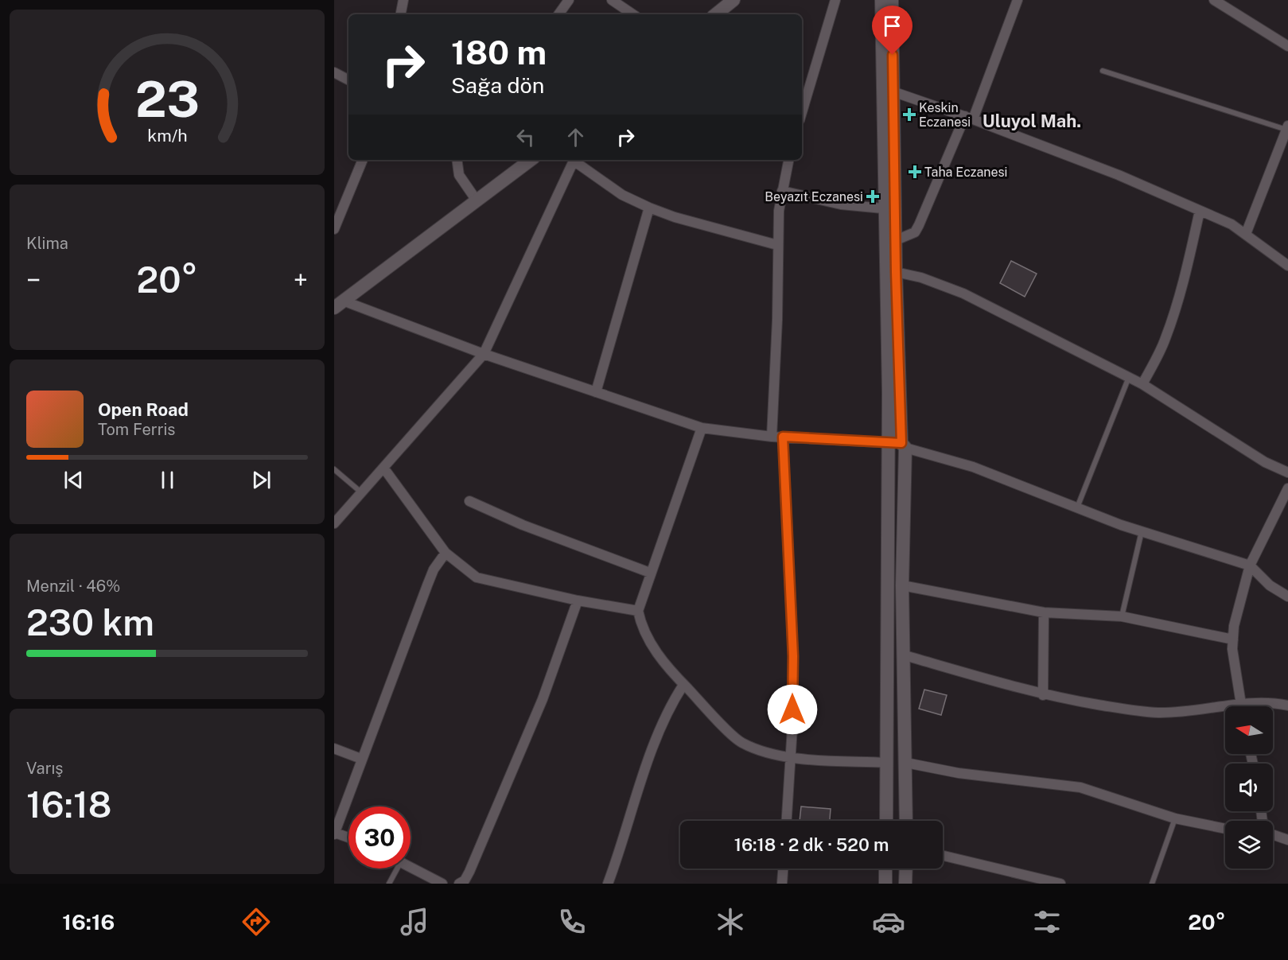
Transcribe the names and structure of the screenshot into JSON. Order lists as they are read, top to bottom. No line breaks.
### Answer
{"districts":["Uluyol Mah."],"places":{"health":["Keskin Eczanesi","Taha Eczanesi","Beyazıt Eczanesi"]},"north":"left","page":{"turn":["180 m","Sağa dön"],"tile":["Klima",["Menzil · 46%","230 km"],["Varış","16:18"]],"heat":["−","20°","+"],"song":["Open Road","Tom Ferris"],"limit":"30","trip":"16:18 · 2 dk · 520 m","tabs":["16:16","20°"],"gauge":["23","km/h"]}}
